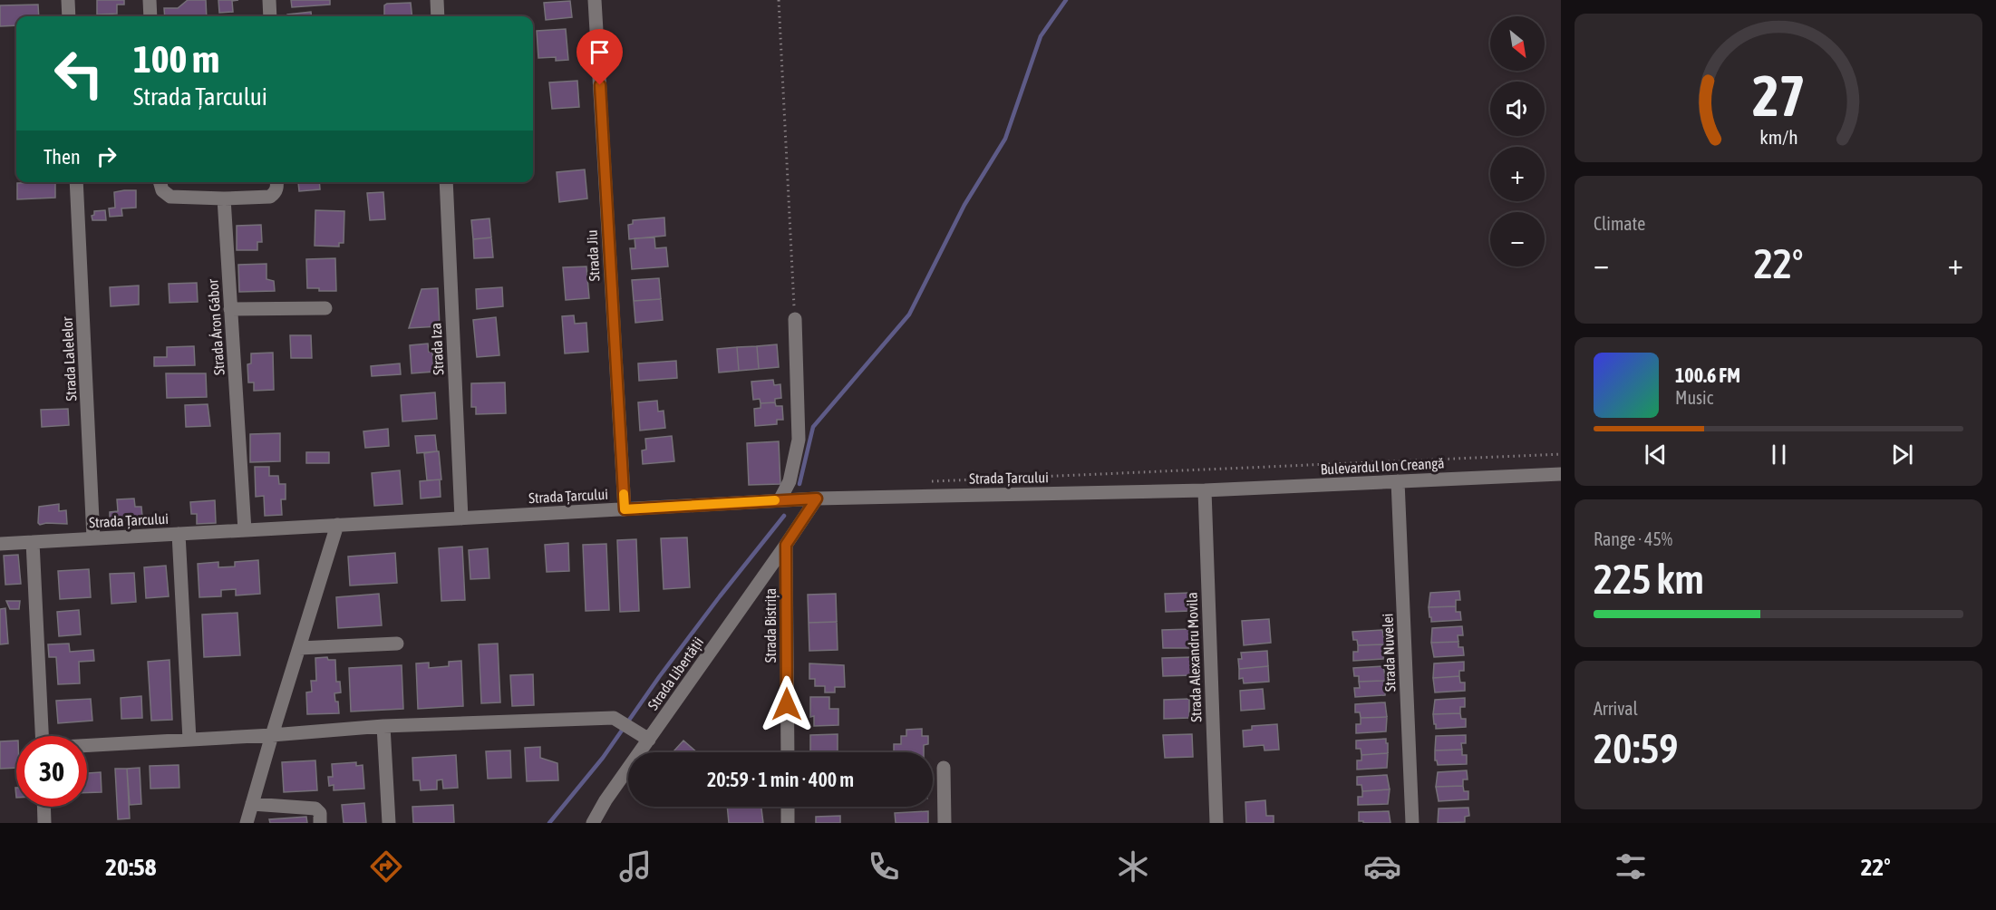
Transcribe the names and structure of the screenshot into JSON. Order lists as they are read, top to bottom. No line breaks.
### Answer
{"streets":{"street":["Strada Jiu","Strada Áron Gábor","Strada Iza","Strada Lalelelor","Bulevardul Ion Creangă","Strada Țarcului","Strada Bistrița","Strada Nuvelei","Strada Alexandru Movila","Strada Libertății"]},"crossings":[["Strada Jiu","Strada Țarcului"],["Strada Áron Gábor","Strada Țarcului"],["Strada Iza","Strada Țarcului"],["Strada Lalelelor","Strada Țarcului"],["Bulevardul Ion Creangă","Strada Țarcului"],["Bulevardul Ion Creangă","Strada Nuvelei"],["Bulevardul Ion Creangă","Strada Alexandru Movila"],["Strada Țarcului","Strada Alexandru Movila"],["Strada Bistrița","Strada Libertății"]],"north":"bottom right","page":{"map_buttons":["+","−"],"turn":["100 m","Strada Țarcului"],"then":"Then","tile":["Climate",["Range · 45%","225 km"],["Arrival","20:59"]],"heat":["−","22°","+"],"song":["100.6 FM","Music"],"limit":"30","trip":"20:59 · 1 min · 400 m","tabs":["20:58","22°"],"gauge":["27","km/h"]}}
